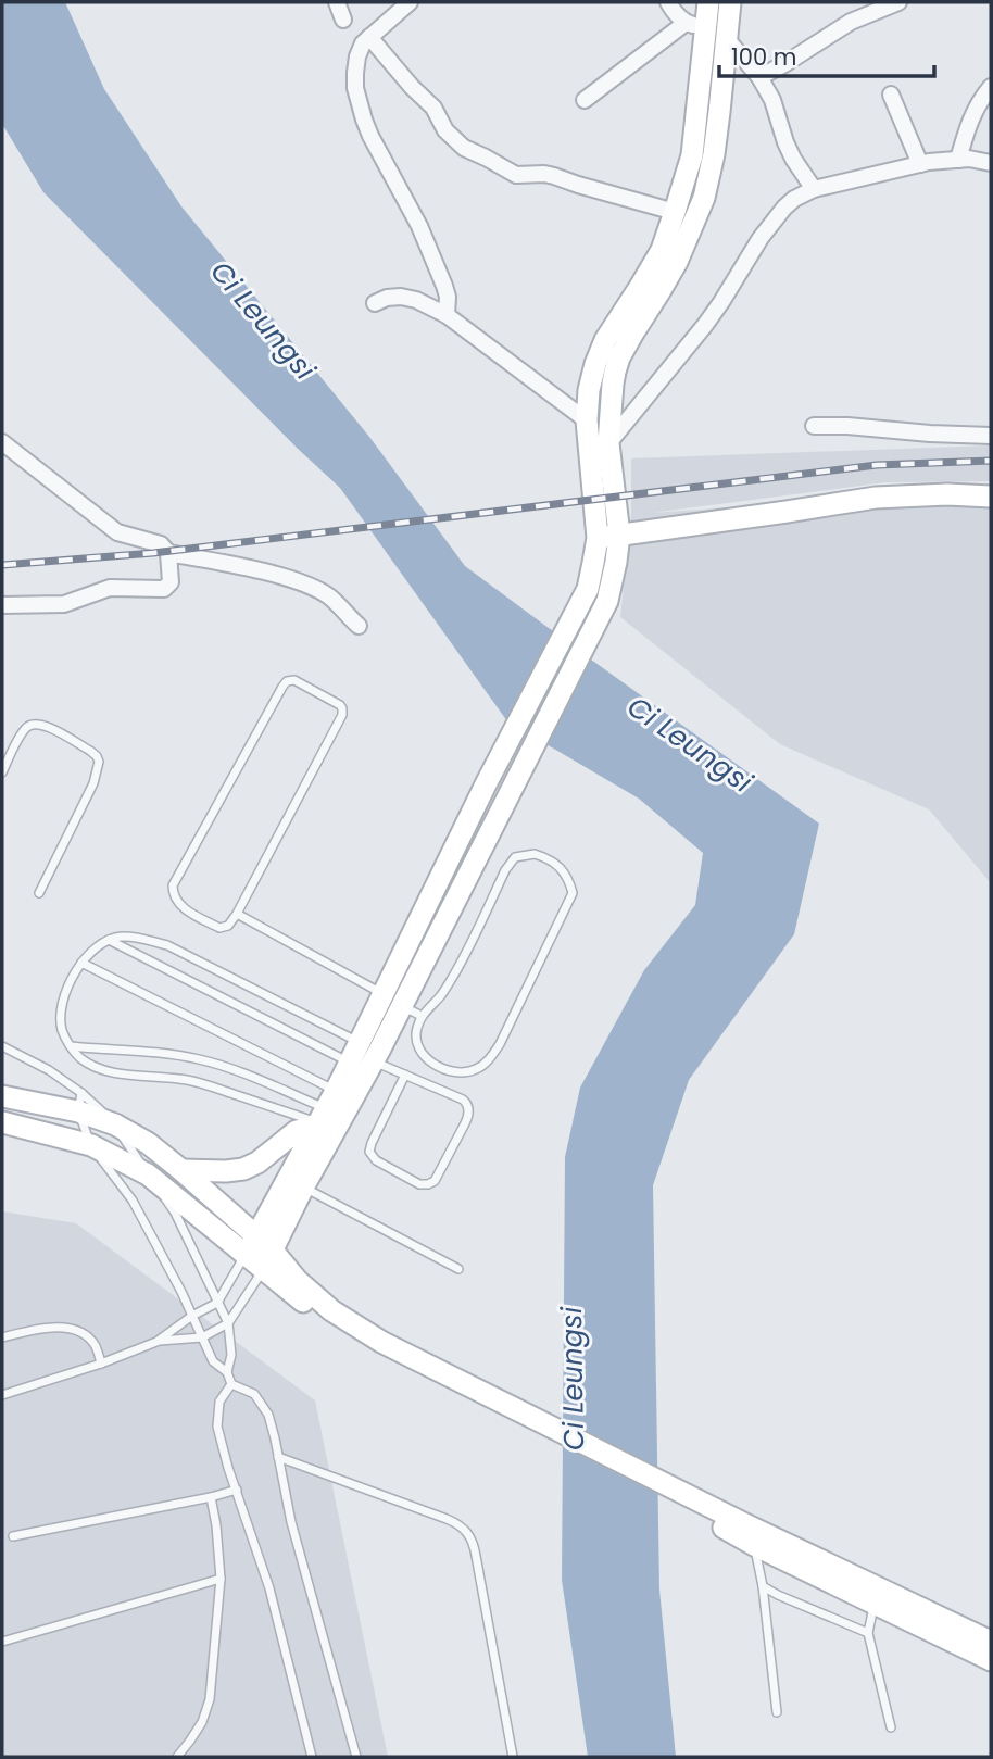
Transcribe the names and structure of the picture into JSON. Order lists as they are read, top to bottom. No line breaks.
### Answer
{"water":["Ci Leungsi"],"scale_bar":"100 m"}
